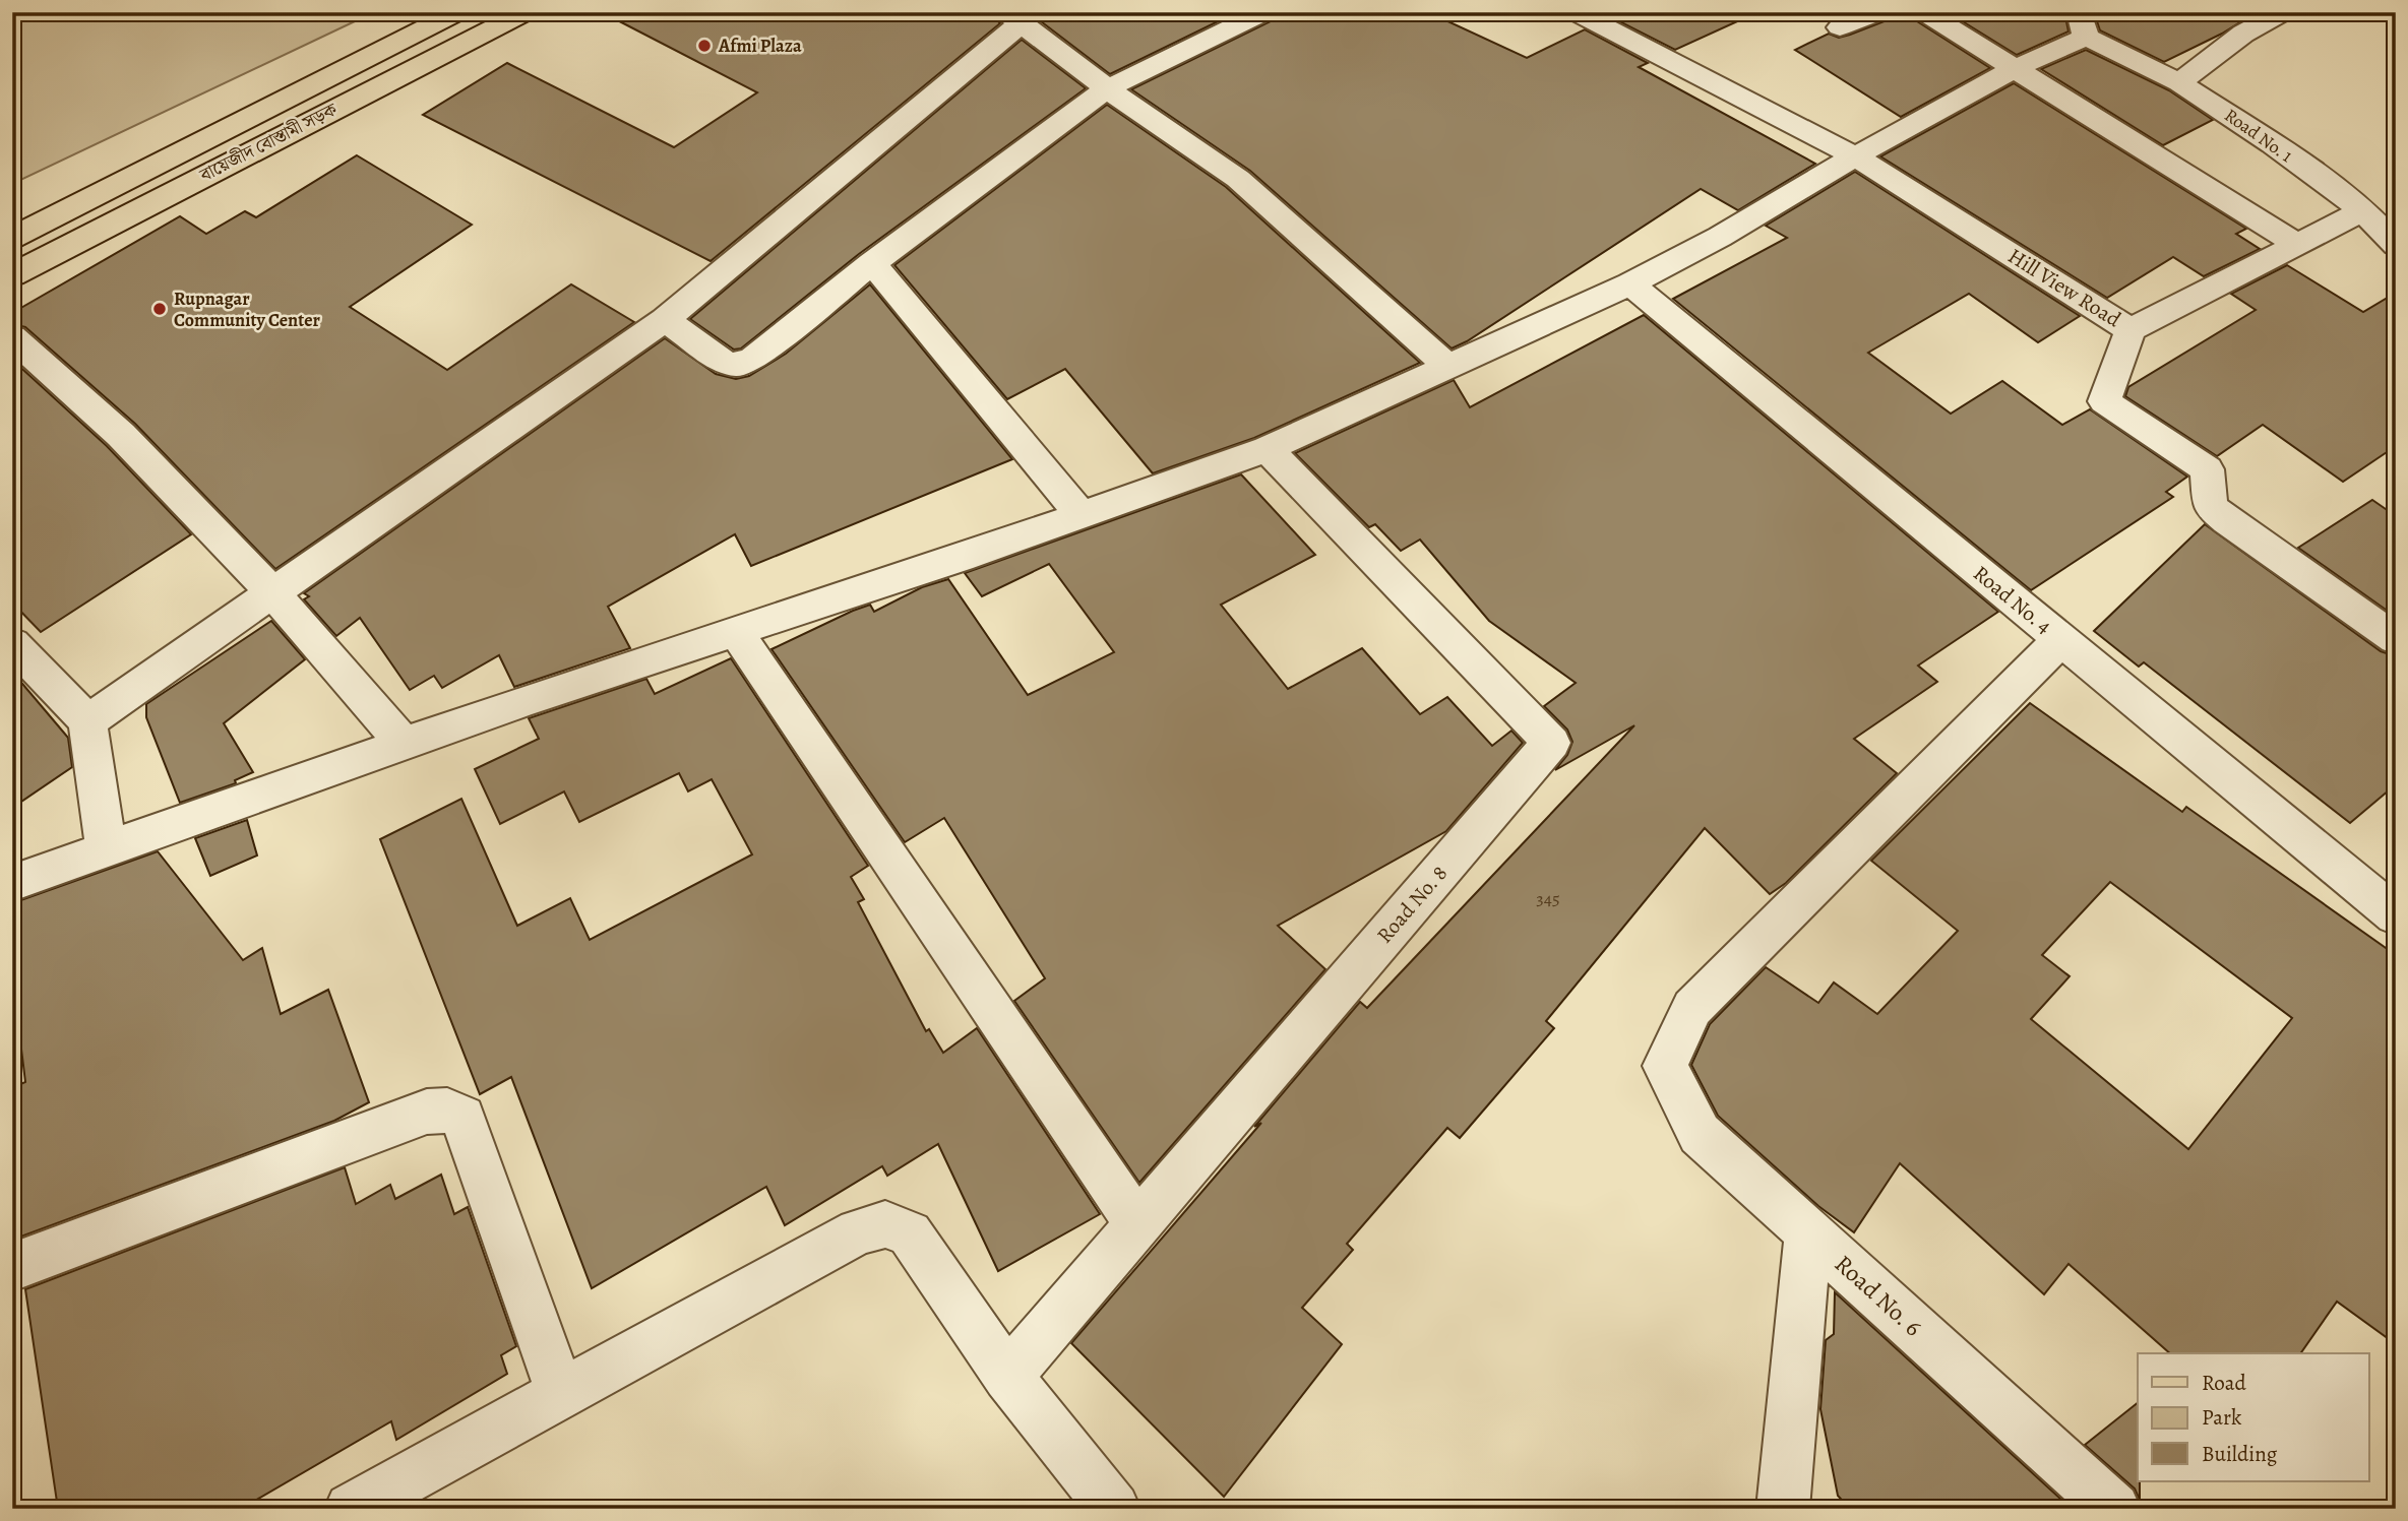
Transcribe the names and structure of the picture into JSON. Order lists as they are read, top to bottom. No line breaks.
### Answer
{"streets":{"main road":["বায়েজীদ বোস্তামী সড়ক"],"street":["Road No. 1","Hill View Road","Road No. 4","Road No. 8","Road No. 6"]},"crossings":[["Road No. 4","Road No. 6"]],"places":["Afmi Plaza","Rupnagar Community Center"],"house_numbers":["345"],"legend":["Road","Park","Building"]}
